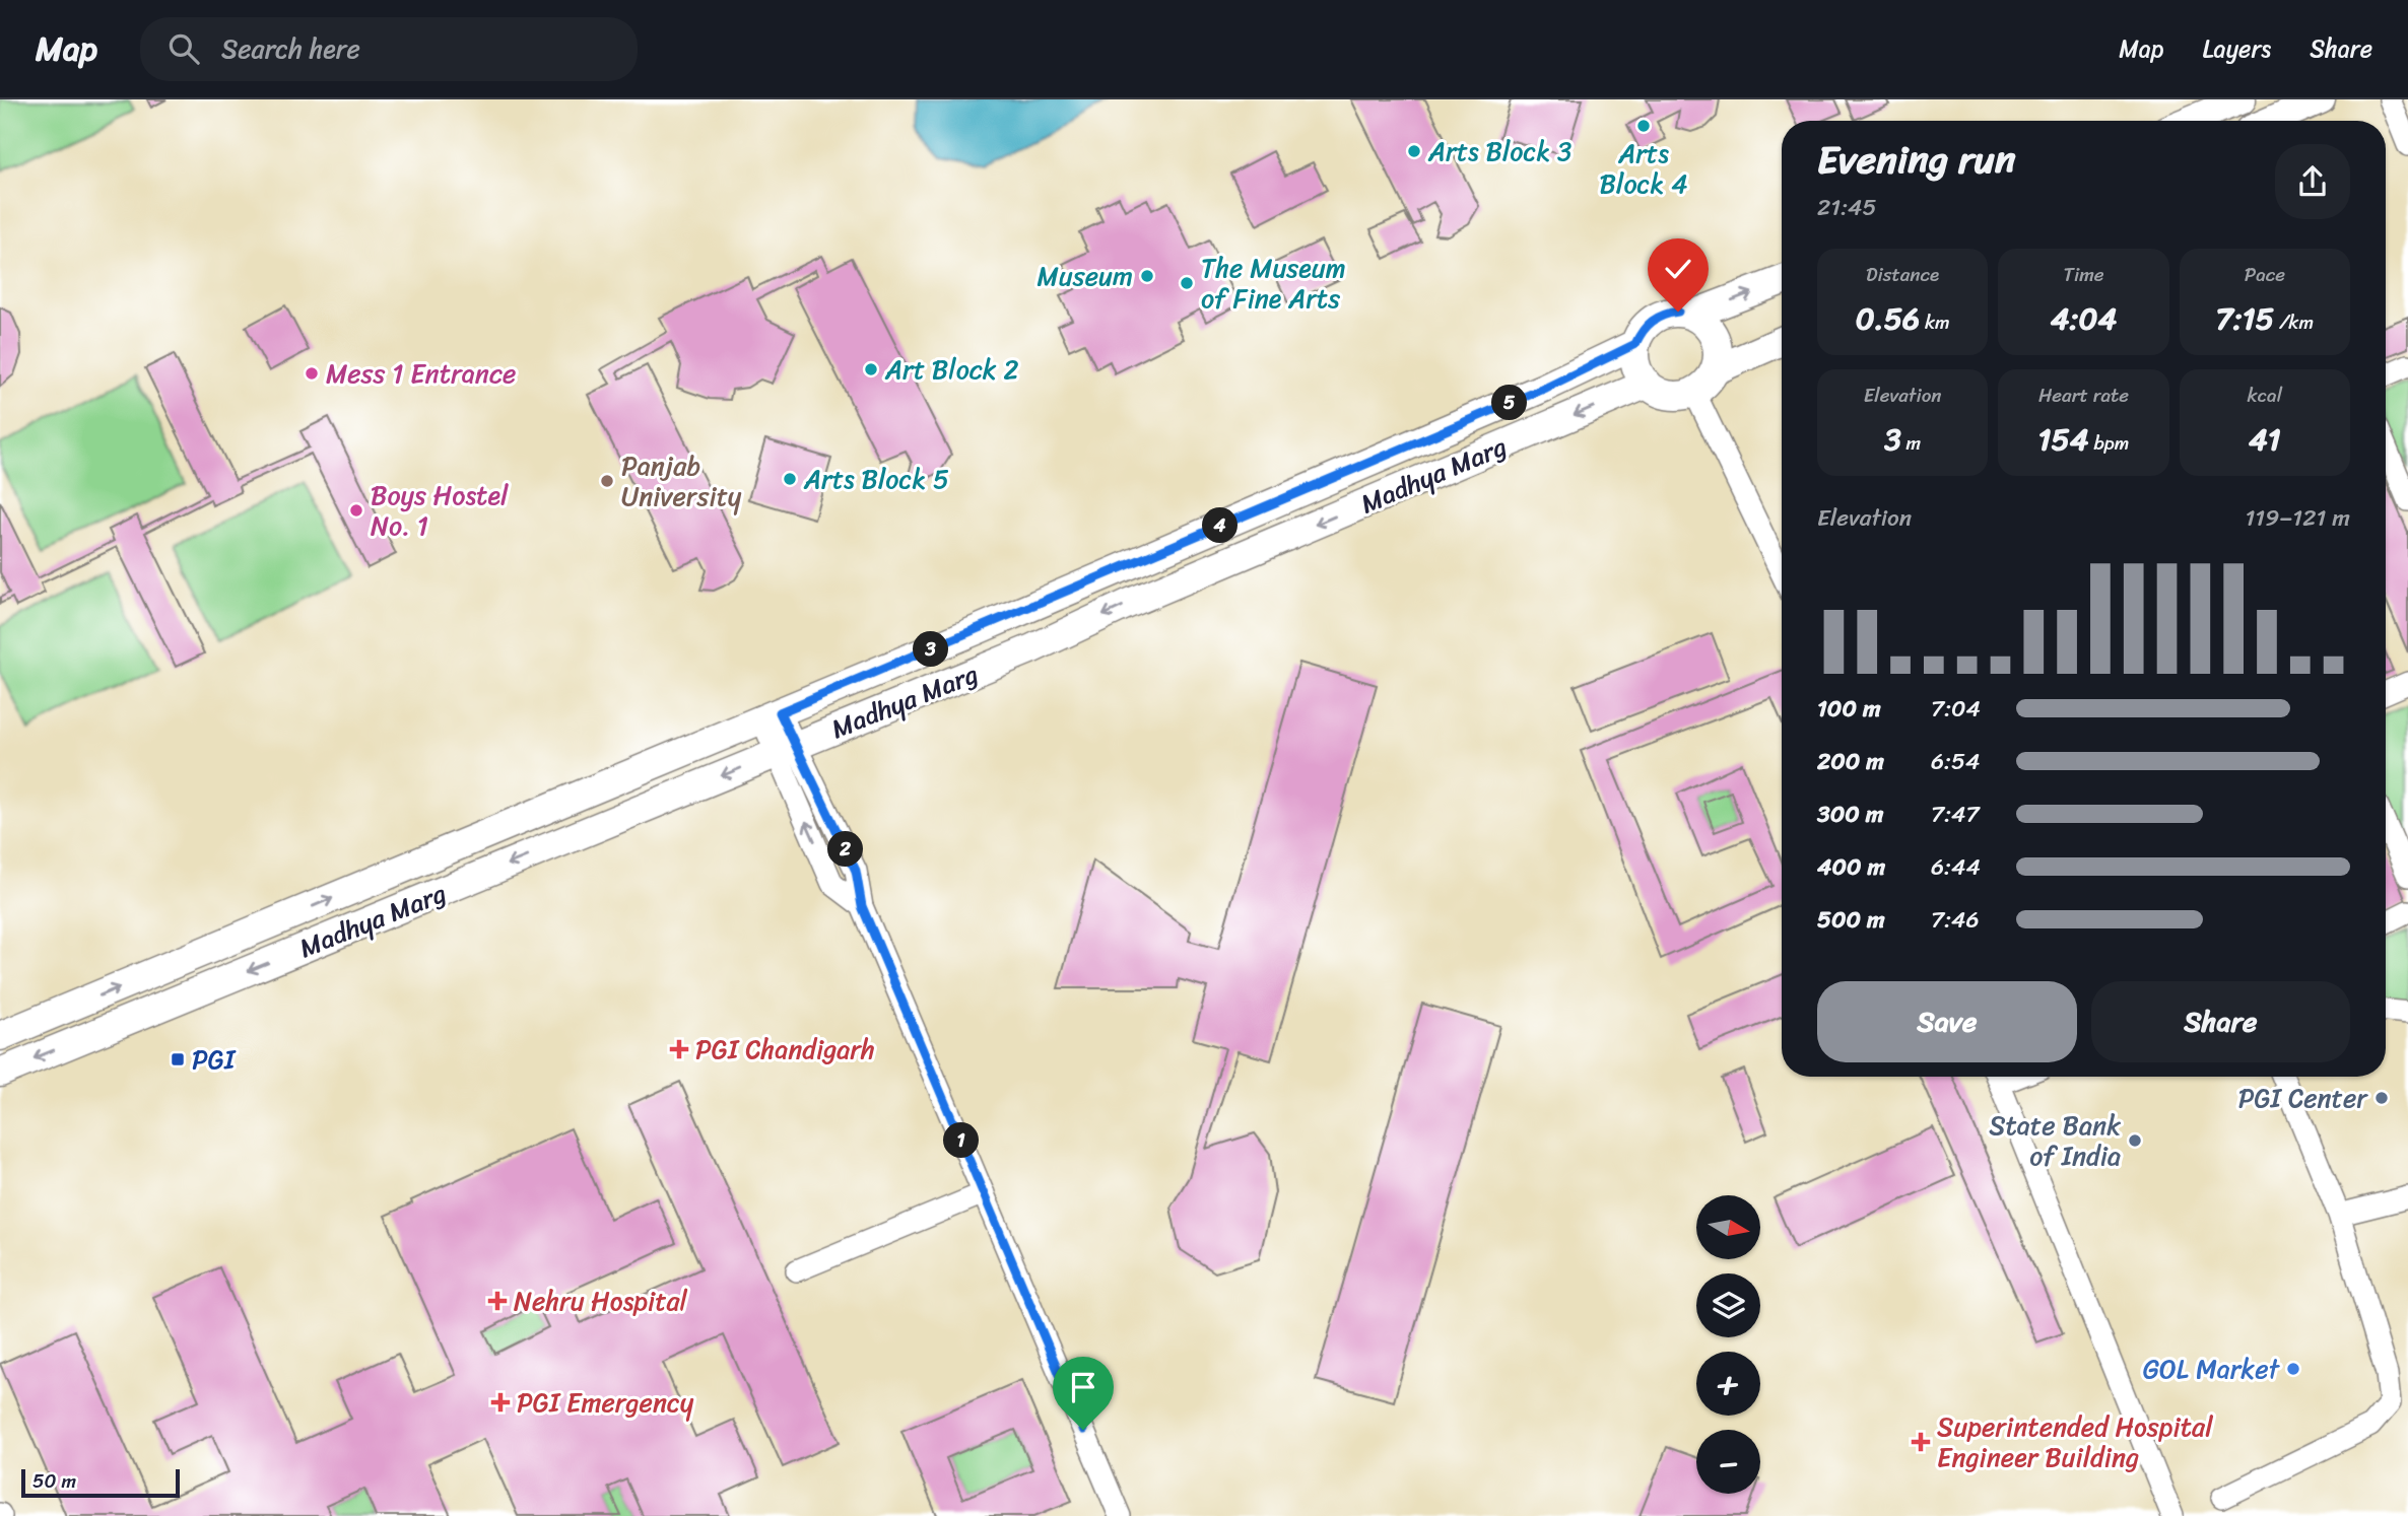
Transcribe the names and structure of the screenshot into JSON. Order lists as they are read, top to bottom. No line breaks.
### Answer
{"streets":{"main road":["Madhya Marg"]},"places":{"other":["Arts Block 4","Arts Block 3","Museum","The Museum of Fine Arts","Art Block 2","Mess 1 Entrance","Arts Block 5","Panjab University","Boys Hostel No. 1","PGI Center","State Bank of India","GOL Market"],"health":["PGI Chandigarh","Nehru Hospital","PGI Emergency","Superintended Hospital Engineer Building"],"transit":["PGI"]},"scale_bar":"50 m","north":"right","page":{"header":"Map","search":"Search here","nav":["Map","Layers","Share"],"heading":["Evening run","21:45"],"stats":[["Distance","0.56 km"],["Time","4:04"],["Pace","7:15 /km"],["Elevation","3 m"],["Heart rate","154 bpm"],["kcal","41"]],"pins":["5","4","3","2","1"],"chart":["Elevation","119–121 m"],"list":[{"name":"100 m","note":"7:04"},{"name":"200 m","note":"6:54"},{"name":"300 m","note":"7:47"},{"name":"400 m","note":"6:44"},{"name":"500 m","note":"7:46"}],"buttons":["Save","Share"],"map_buttons":["+","−"],"scale":"50 m"}}
